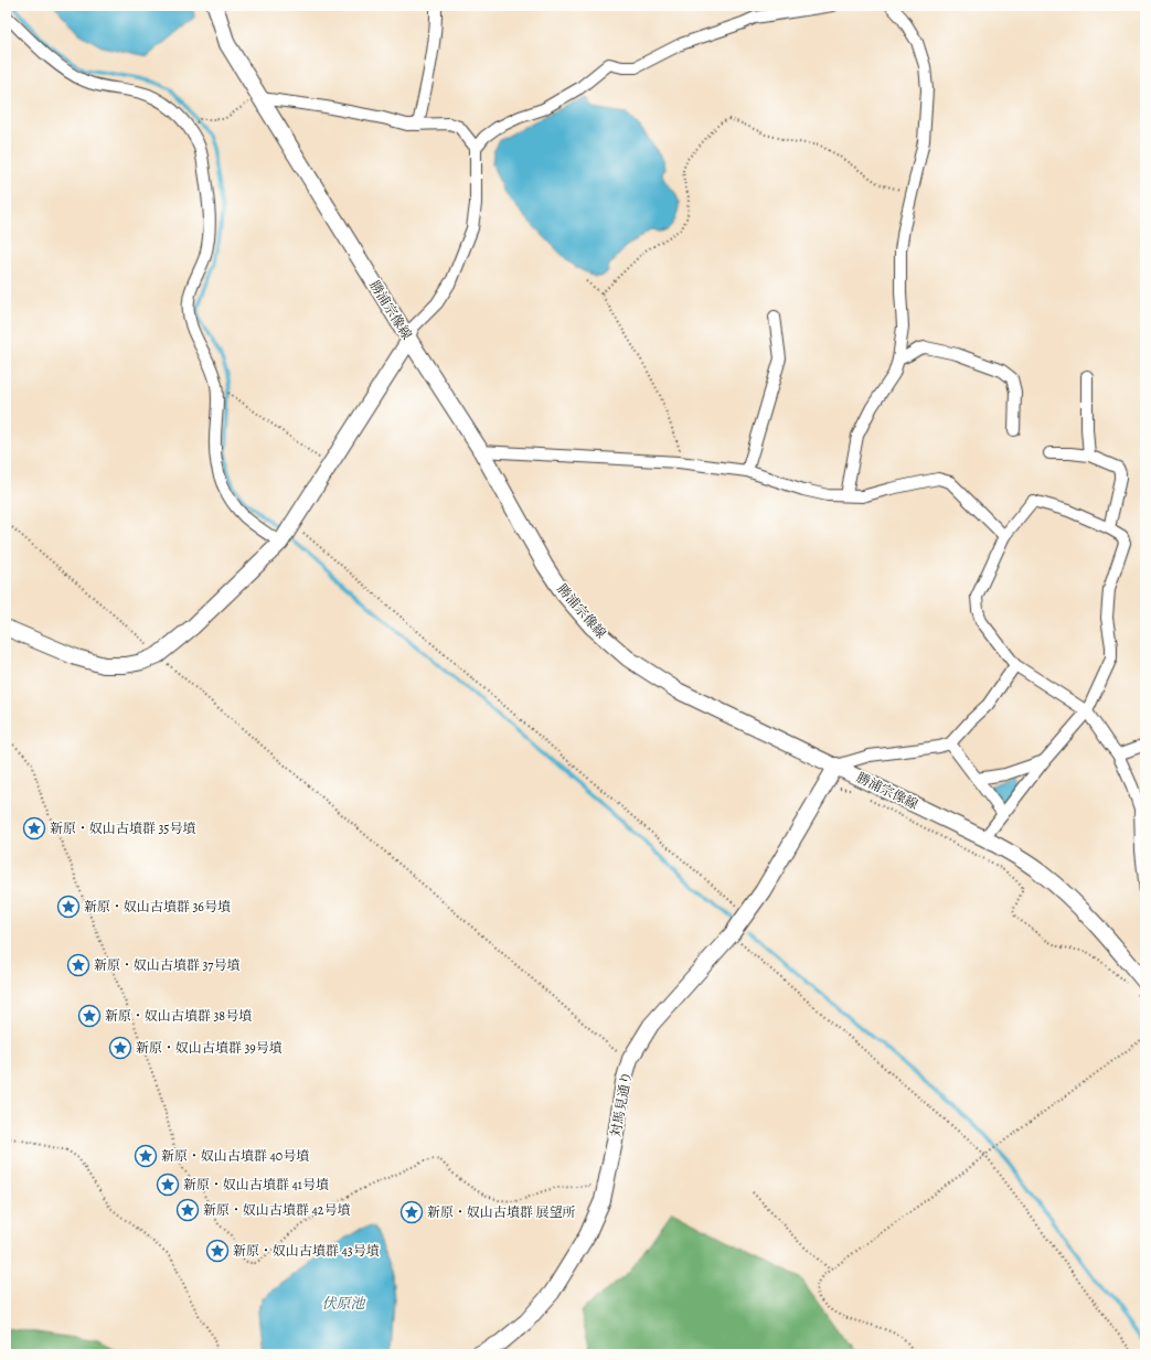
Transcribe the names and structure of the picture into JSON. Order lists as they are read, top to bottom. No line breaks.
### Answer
{"streets":{"main road":["勝浦宗像線","対馬見通り"]},"crossings":[["勝浦宗像線","対馬見通り"]],"water":["伏原池"],"places":{"place":["新原・奴山古墳群 35号墳","新原・奴山古墳群 36号墳","新原・奴山古墳群 37号墳","新原・奴山古墳群 38号墳","新原・奴山古墳群 39号墳","新原・奴山古墳群 40号墳","新原・奴山古墳群 41号墳","新原・奴山古墳群 42号墳","新原・奴山古墳群 展望所","新原・奴山古墳群 43号墳"]}}
